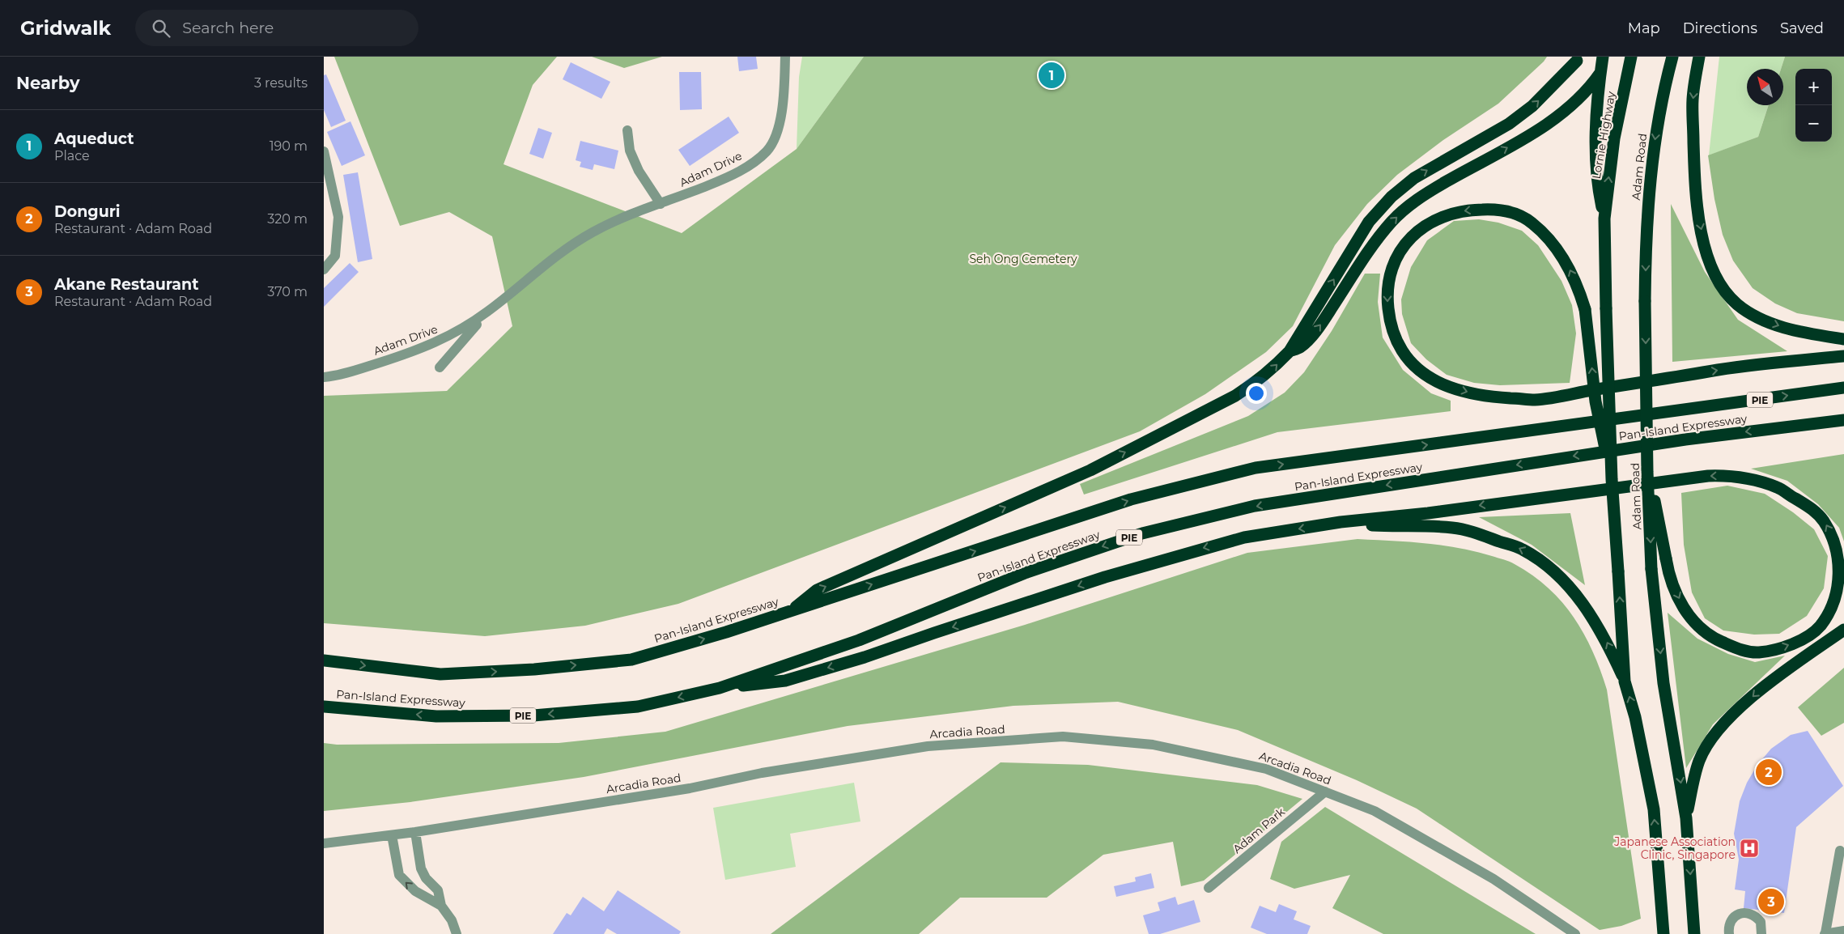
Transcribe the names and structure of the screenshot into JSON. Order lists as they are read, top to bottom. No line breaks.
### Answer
{"streets":{"highway":["Lornie Highway","Adam Road","PIE","Pan-Island Expressway"],"street":["Adam Drive","Arcadia Road","Adam Park"]},"crossings":[["Lornie Highway","Adam Road"],["Arcadia Road","Adam Park"]],"parks":["Seh Ong Cemetery"],"places":{"hospital":["Japanese Association Clinic, Singapore"]},"north":"top left","page":{"header":"Gridwalk","search":"Search here","nav":["Map","Directions","Saved"],"heading":["Nearby","3 results"],"pins":["1","2","3"],"map_buttons":["+","−"],"list":[{"mark":"1","name":"Aqueduct","note":"Place","value":"190 m"},{"mark":"2","name":"Donguri","note":"Restaurant · Adam Road","value":"320 m"},{"mark":"3","name":"Akane Restaurant","note":"Restaurant · Adam Road","value":"370 m"}]}}
